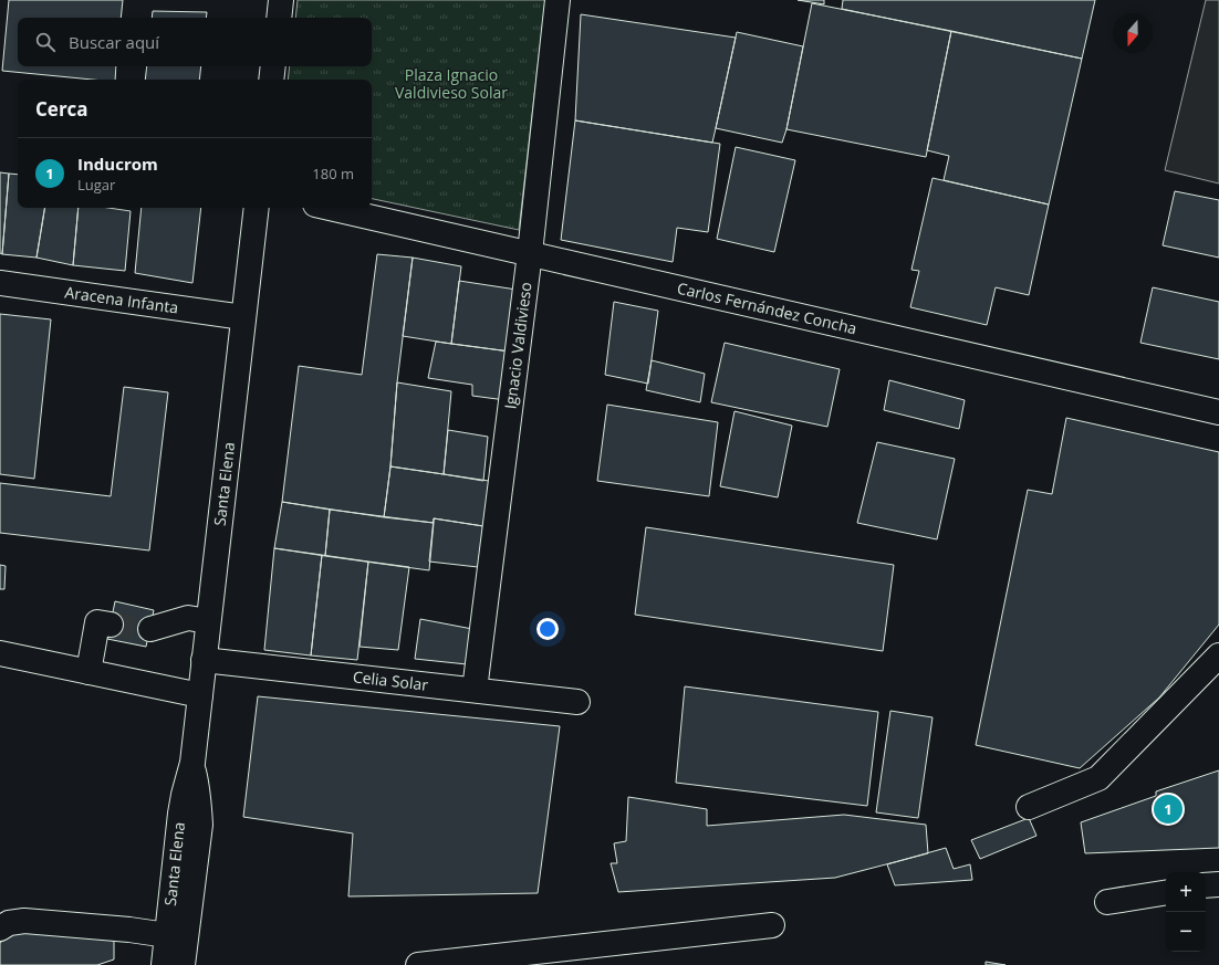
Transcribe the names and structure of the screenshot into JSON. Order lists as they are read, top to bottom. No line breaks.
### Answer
{"streets":{"street":["Aracena Infanta","Carlos Fernández Concha","Ignacio Valdivieso","Santa Elena","Celia Solar"]},"crossings":[["Aracena Infanta","Santa Elena"],["Carlos Fernández Concha","Ignacio Valdivieso"],["Ignacio Valdivieso","Celia Solar"],["Santa Elena","Celia Solar"]],"parks":["Plaza Ignacio Valdivieso Solar"],"north":"bottom","page":{"search":"Buscar aquí","heading":"Cerca","list":[{"mark":"1","name":"Inducrom","note":"Lugar","value":"180 m"}],"pins":"1","map_buttons":["+","−"]}}
